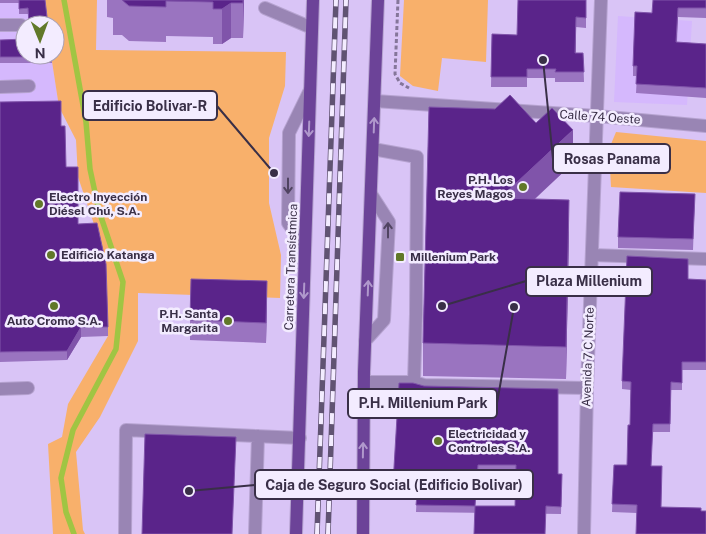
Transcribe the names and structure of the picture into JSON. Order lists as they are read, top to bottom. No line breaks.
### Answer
{"streets":{"main road":["Carretera Transístmica"],"street":["Calle 74 Oeste","Avenida 7 C Norte"]},"crossings":[["Calle 74 Oeste","Avenida 7 C Norte"]],"places":{"other":["Rosas Panama","Edificio Bolivar-R","P.H. Los Reyes Magos","Electro Inyección Diésel Chú, S.A.","Edificio Katanga","Auto Cromo S.A.","Plaza Millenium","P.H. Millenium Park","P.H. Santa Margarita","Electricidad y Controles S.A.","Caja de Seguro Social (Edificio Bolivar)"],"transit":["Millenium Park"]},"north":"bottom"}
